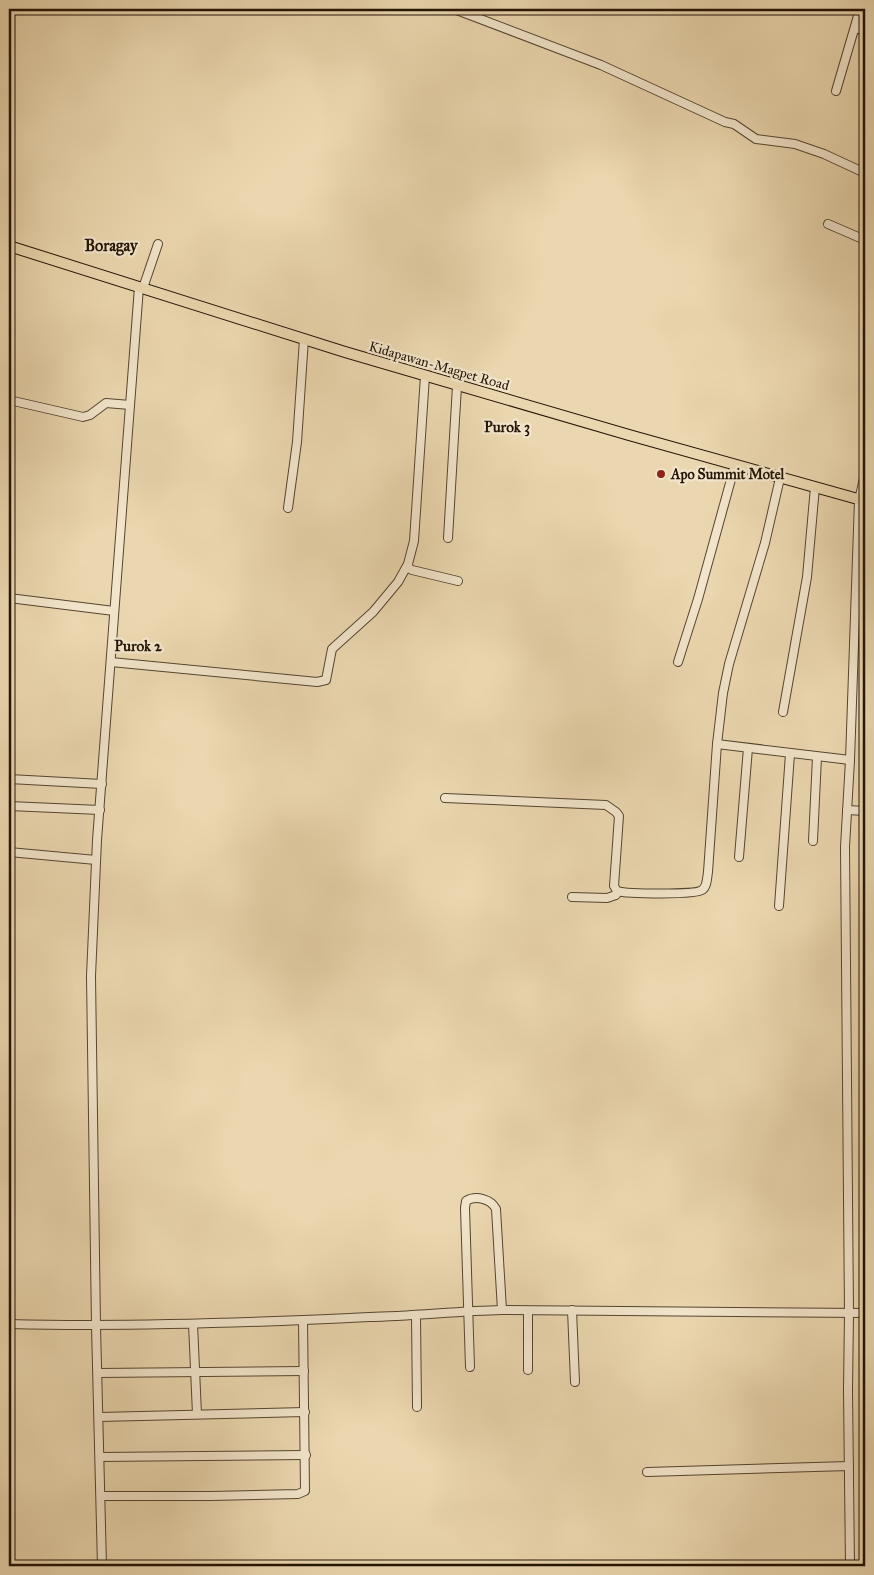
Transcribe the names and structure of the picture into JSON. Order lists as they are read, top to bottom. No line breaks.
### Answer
{"streets":{"main road":["Kidapawan-Magpet Road"]},"districts":["Boragay","Purok 3","Purok 2"],"places":["Apo Summit Motel"]}
